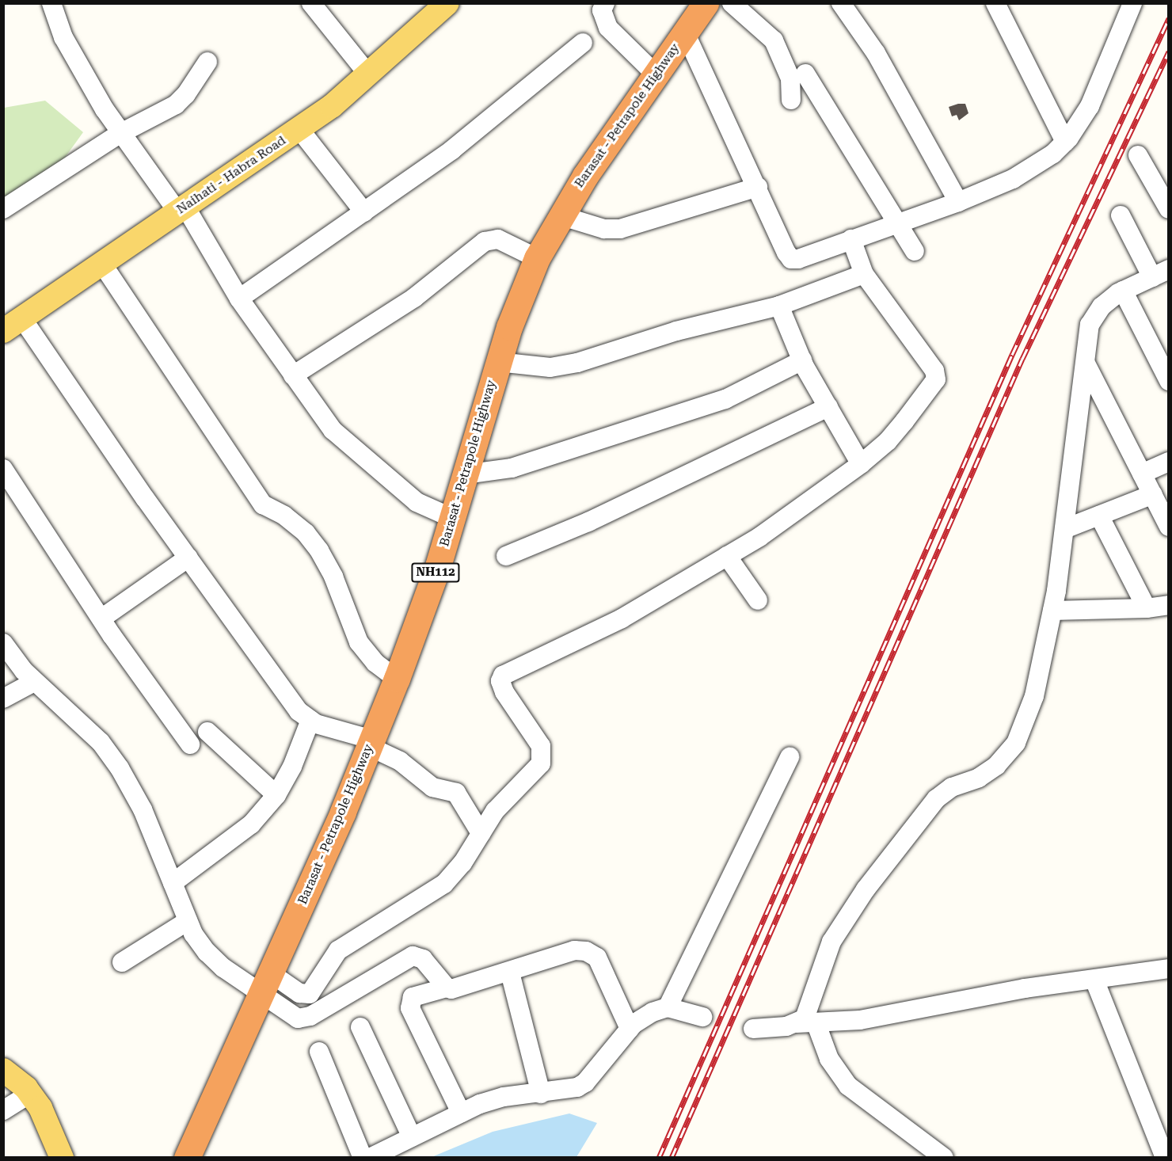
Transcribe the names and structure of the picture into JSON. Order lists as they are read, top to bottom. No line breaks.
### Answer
{"streets":{"highway":["Barasat - Petrapole Highway","NH112"],"main road":["Naihati - Habra Road"]}}
